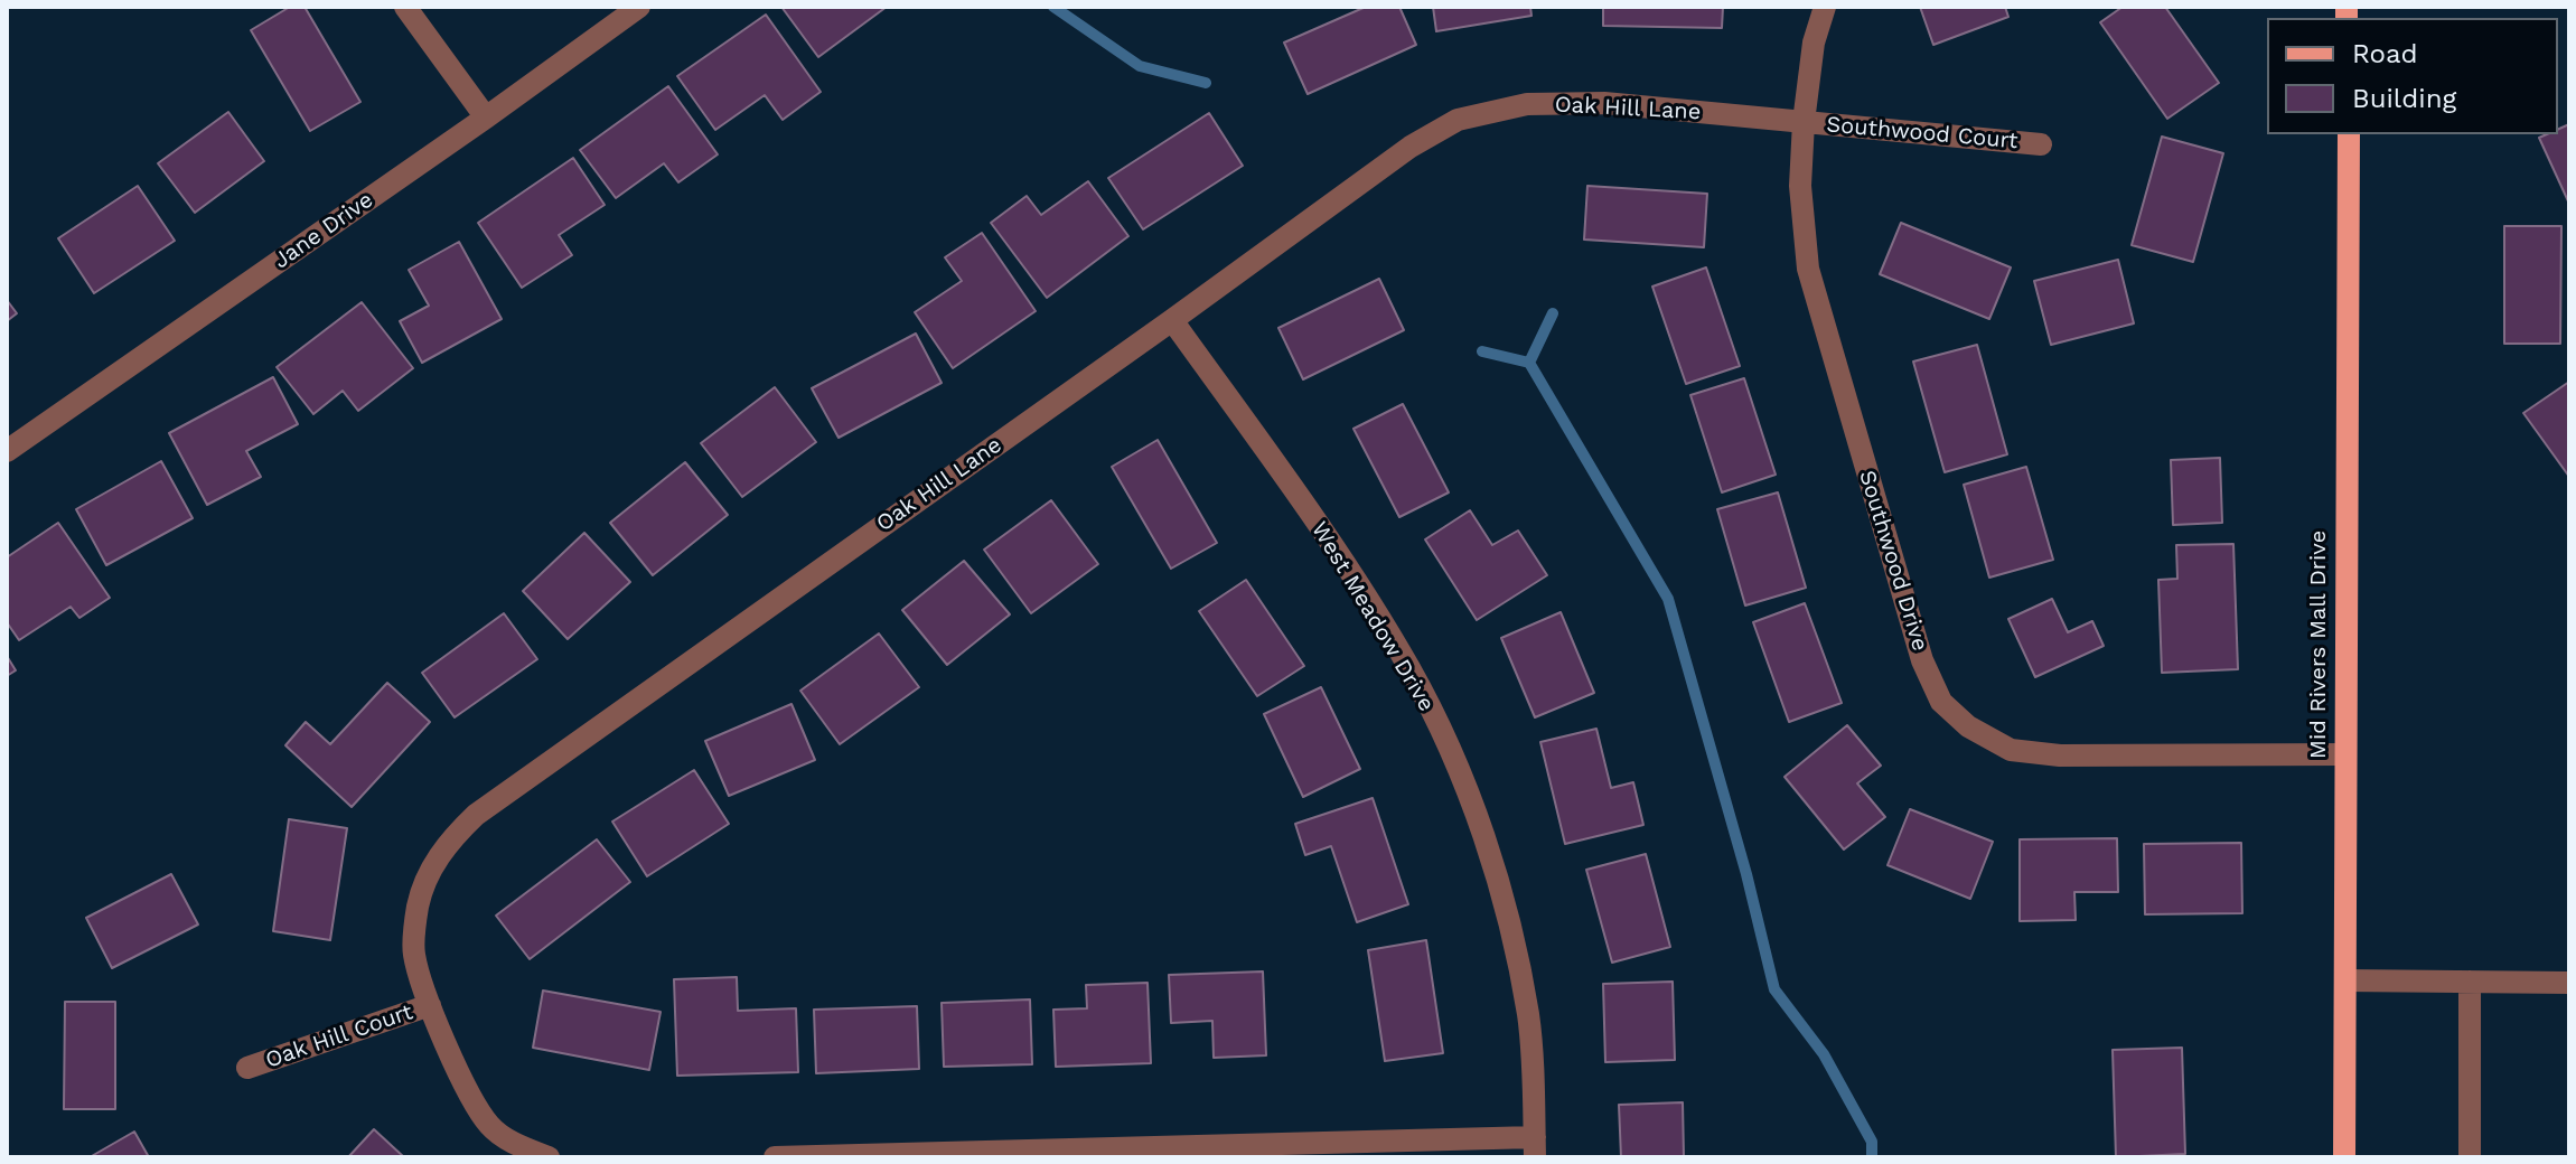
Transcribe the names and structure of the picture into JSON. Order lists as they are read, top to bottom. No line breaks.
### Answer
{"streets":{"main road":["Mid Rivers Mall Drive"],"street":["Oak Hill Lane","Southwood Court","Jane Drive","Southwood Drive","West Meadow Drive","Oak Hill Court"]},"crossings":[["Oak Hill Lane","Southwood Court"],["Oak Hill Lane","Southwood Drive"],["Oak Hill Lane","West Meadow Drive"],["Oak Hill Lane","Oak Hill Court"],["Southwood Court","Southwood Drive"],["Southwood Drive","Mid Rivers Mall Drive"]],"legend":["Road","Building"]}
